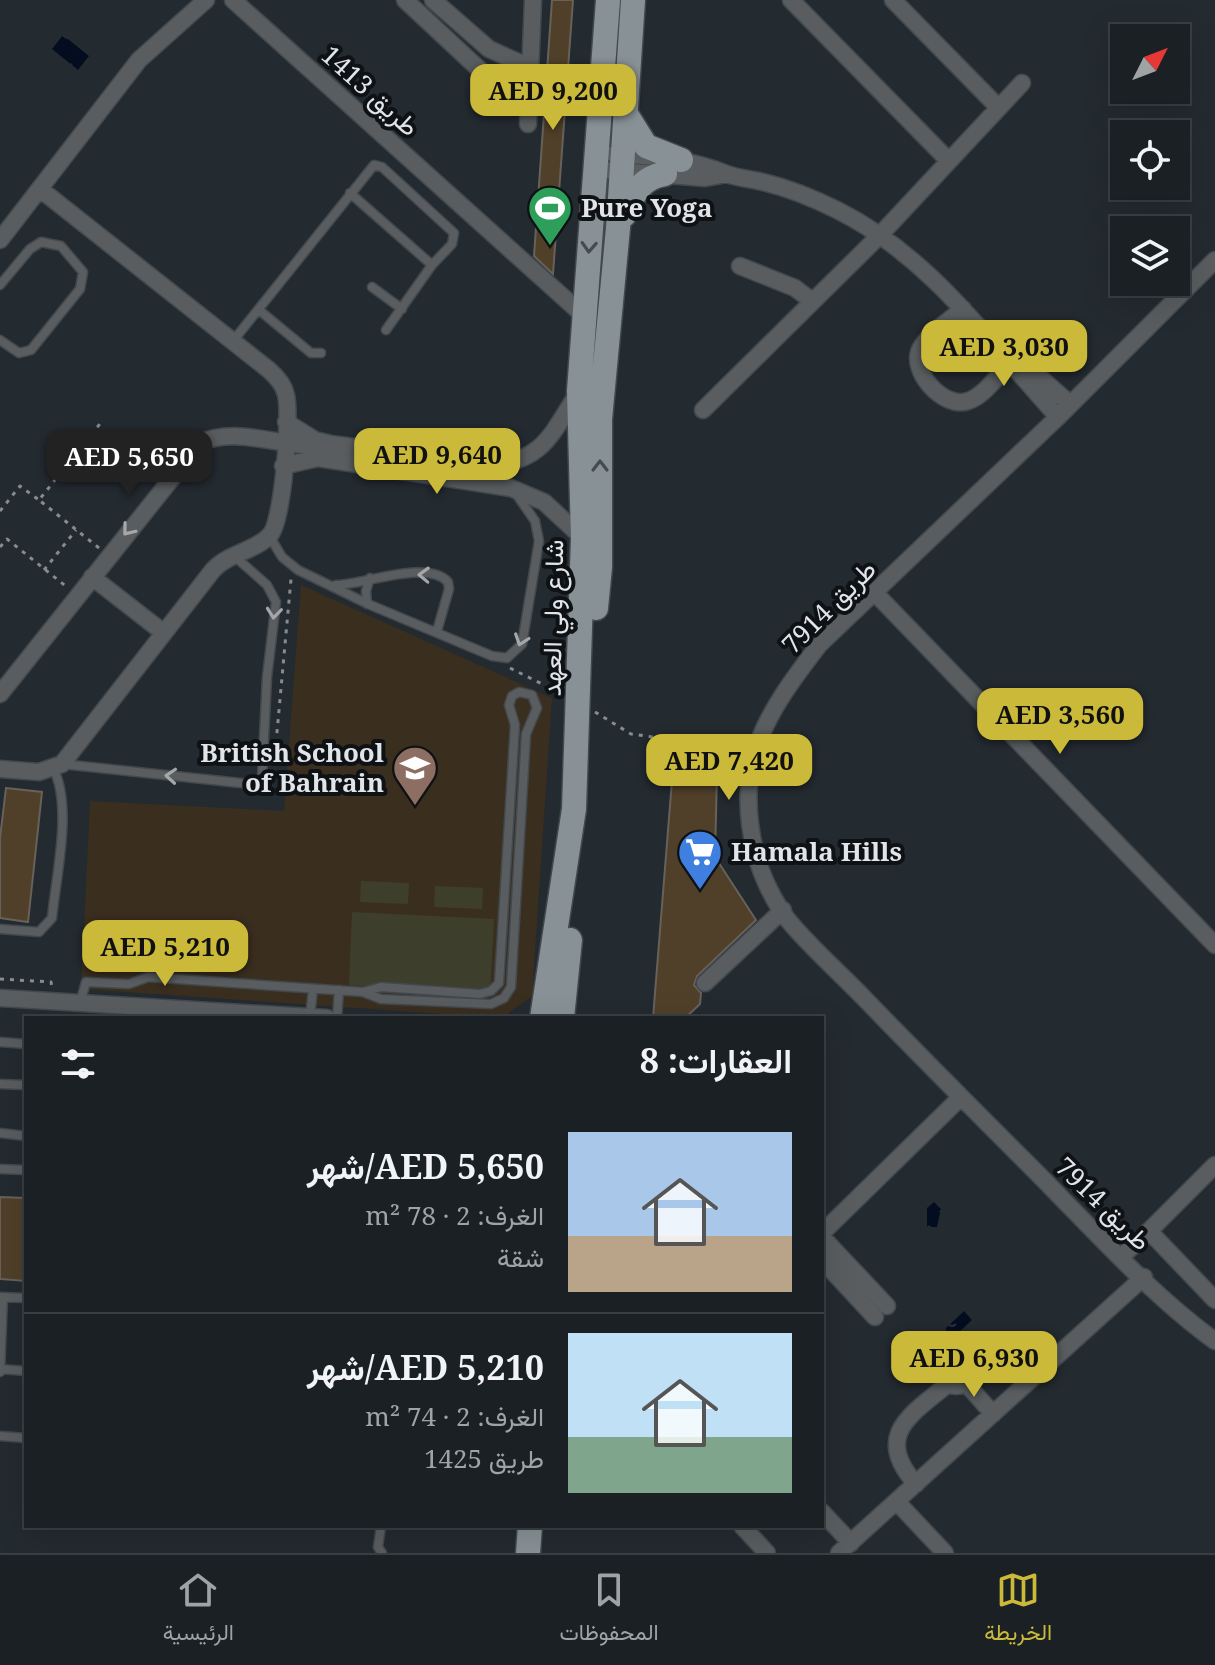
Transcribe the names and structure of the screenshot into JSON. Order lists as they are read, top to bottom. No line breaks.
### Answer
{"streets":{"main road":["شارع ولي العهد"],"street":["طريق 1413","طريق 7914"]},"crossings":[["طريق 1413","شارع ولي العهد"]],"places":{"sports":["Pure Yoga"],"school or university":["British School of Bahrain"],"supermarket":["Hamala Hills"]},"north":"top right","page":{"price":["AED 9,200","AED 3,030","AED 9,640","AED 5,650","AED 3,560","AED 7,420","AED 5,210","AED 6,930"],"heading":"العقارات: 8","list":[{"name":"AED 5,650/شهر","note":"الغرف: 2 · 78 m² · شقة"},{"name":"AED 5,210/شهر","note":"الغرف: 2 · 74 m² · طريق 1425"}],"tabs":["الخريطة","المحفوظات","الرئيسية"]}}
